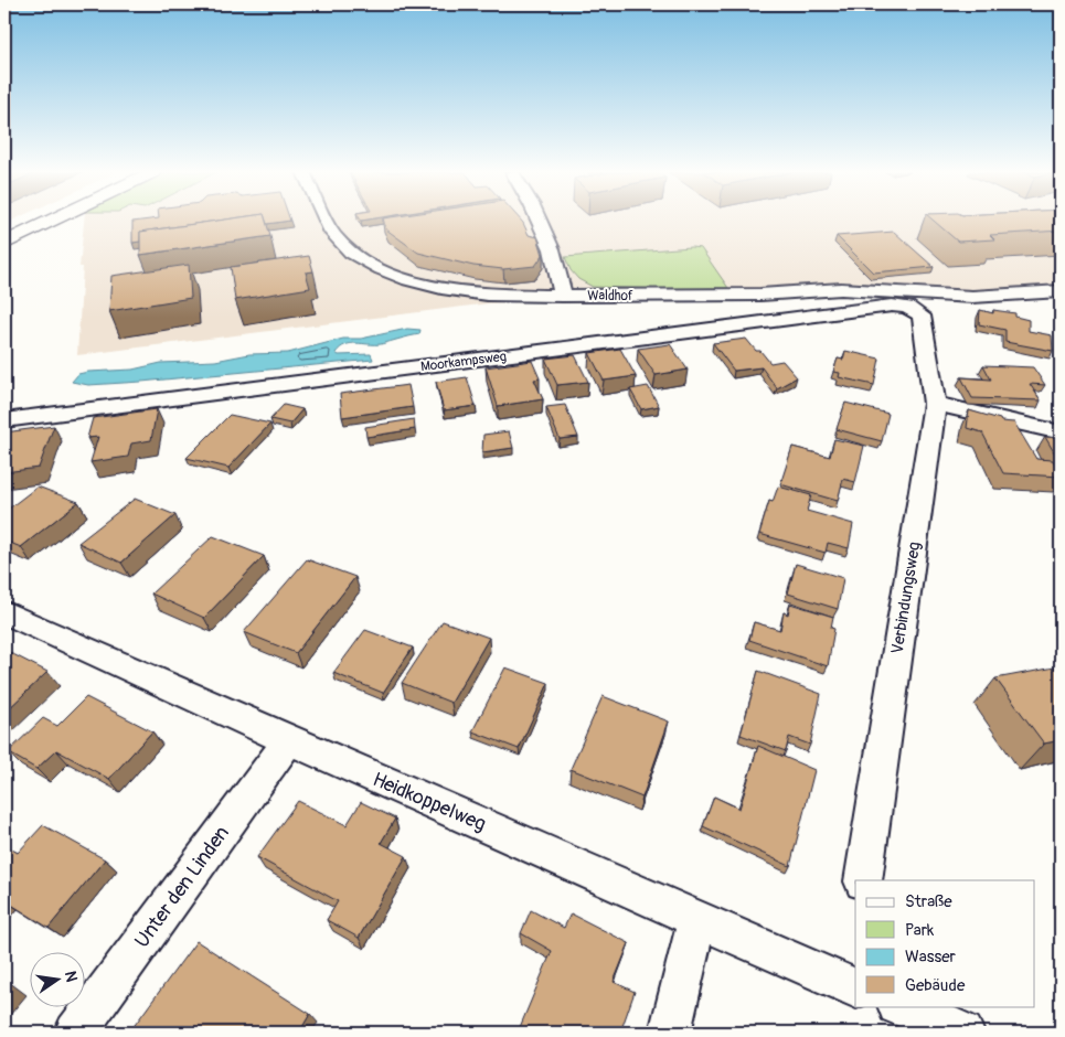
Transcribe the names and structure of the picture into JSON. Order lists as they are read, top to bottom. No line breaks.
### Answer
{"streets":{"street":["Waldhof","Moorkampsweg","Verbindungsweg","Heidkoppelweg","Unter den Linden"]},"crossings":[["Moorkampsweg","Verbindungsweg"],["Heidkoppelweg","Unter den Linden"]],"legend":["Straße","Park","Wasser","Gebäude"],"north":"right"}
